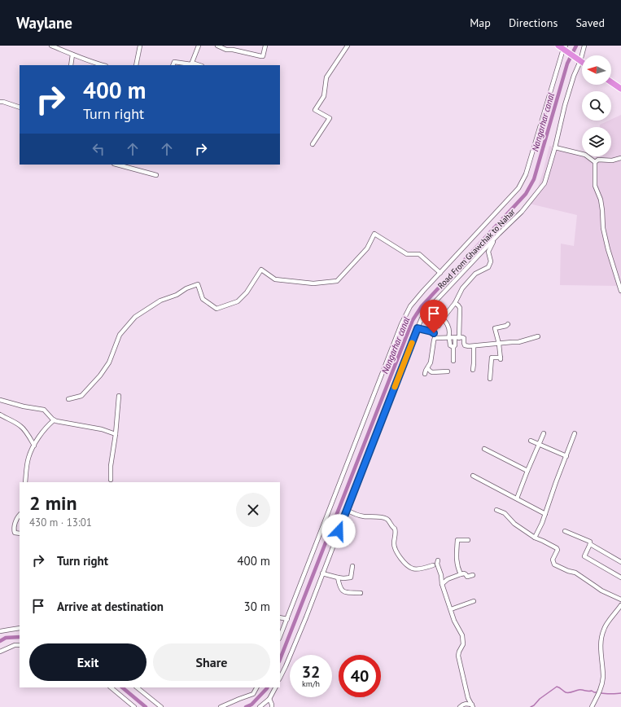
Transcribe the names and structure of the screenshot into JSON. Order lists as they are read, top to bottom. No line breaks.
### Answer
{"streets":{"street":["Road From Ghawchak to Nahar"]},"water":["Nangarhar canal"],"north":"left","page":{"header":"Waylane","nav":["Map","Directions","Saved"],"turn":["400 m","Turn right"],"heading":["2 min","430 m · 13:01"],"list":[{"name":"Turn right","value":"400 m"},{"name":"Arrive at destination","value":"30 m"}],"buttons":["Exit","Share"],"speed":"32 km/h","limit":"40"}}
